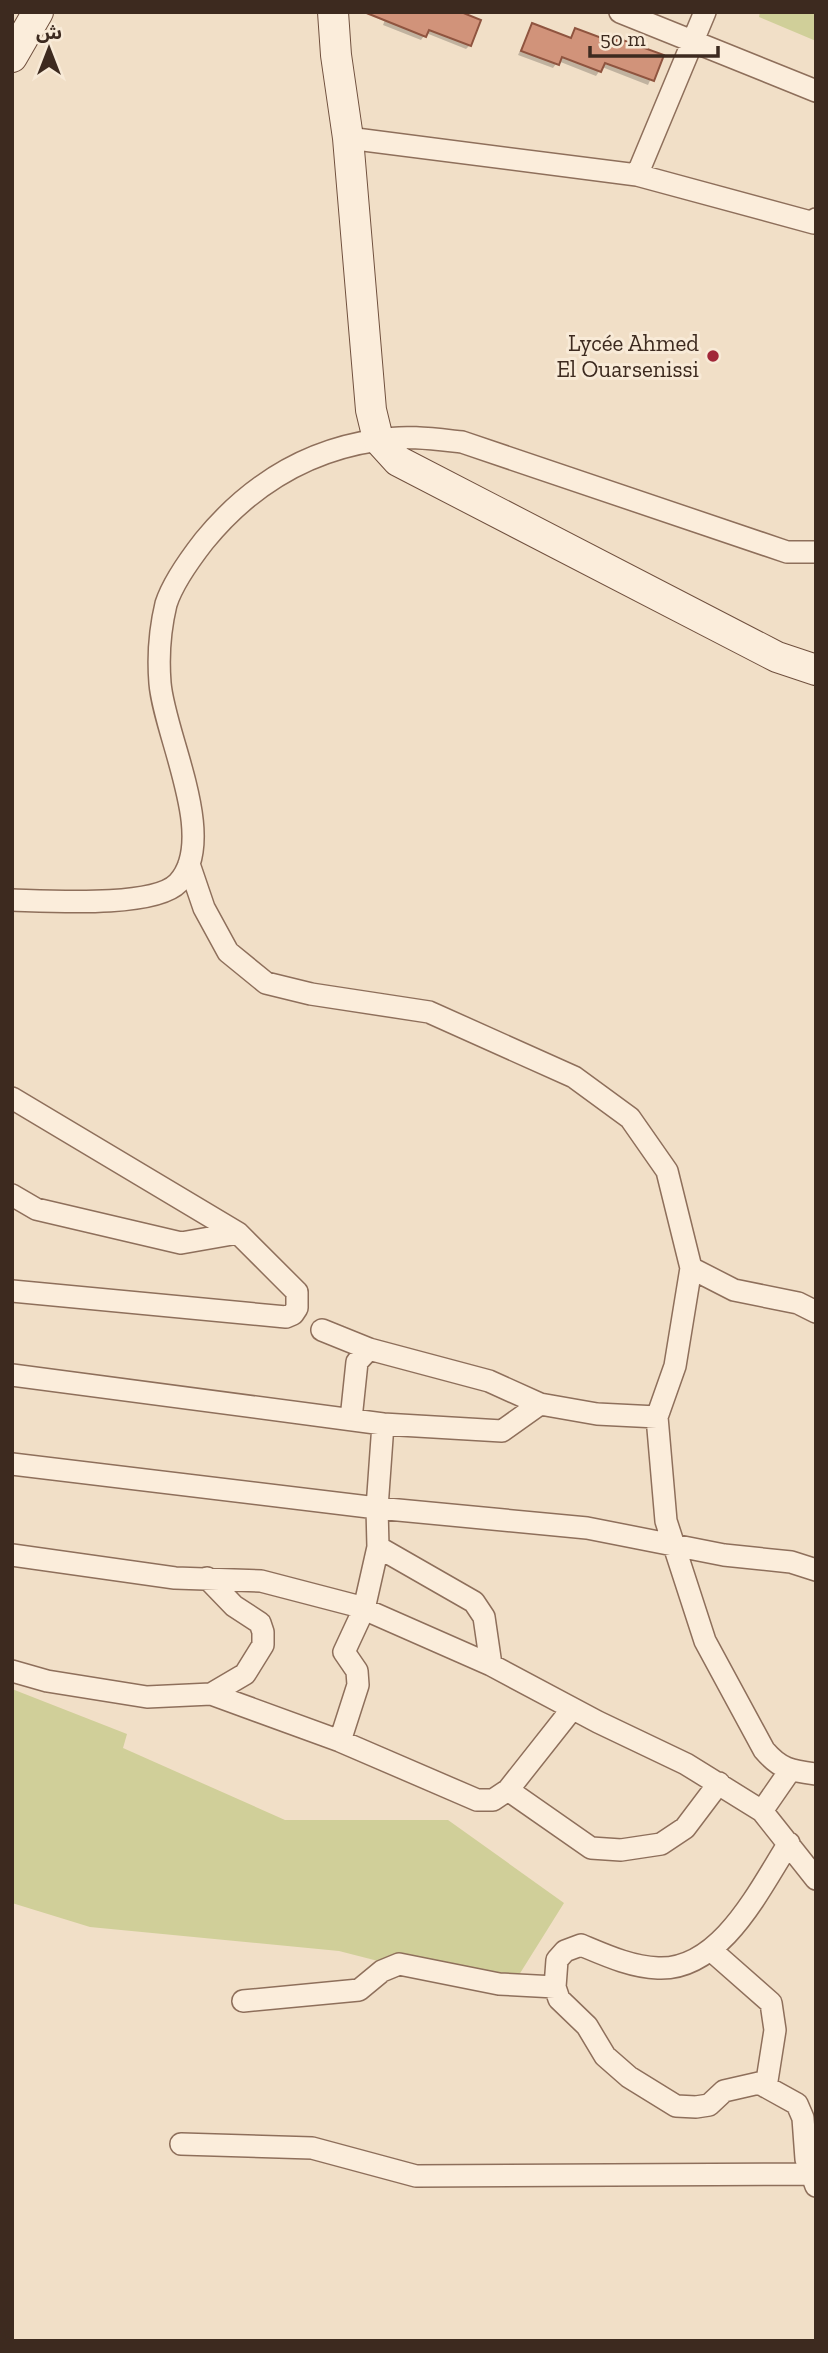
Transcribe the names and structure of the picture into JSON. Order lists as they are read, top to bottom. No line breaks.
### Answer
{"places":["Lycée Ahmed El Ouarsenissi"],"scale_bar":"50 m","north":"top"}
